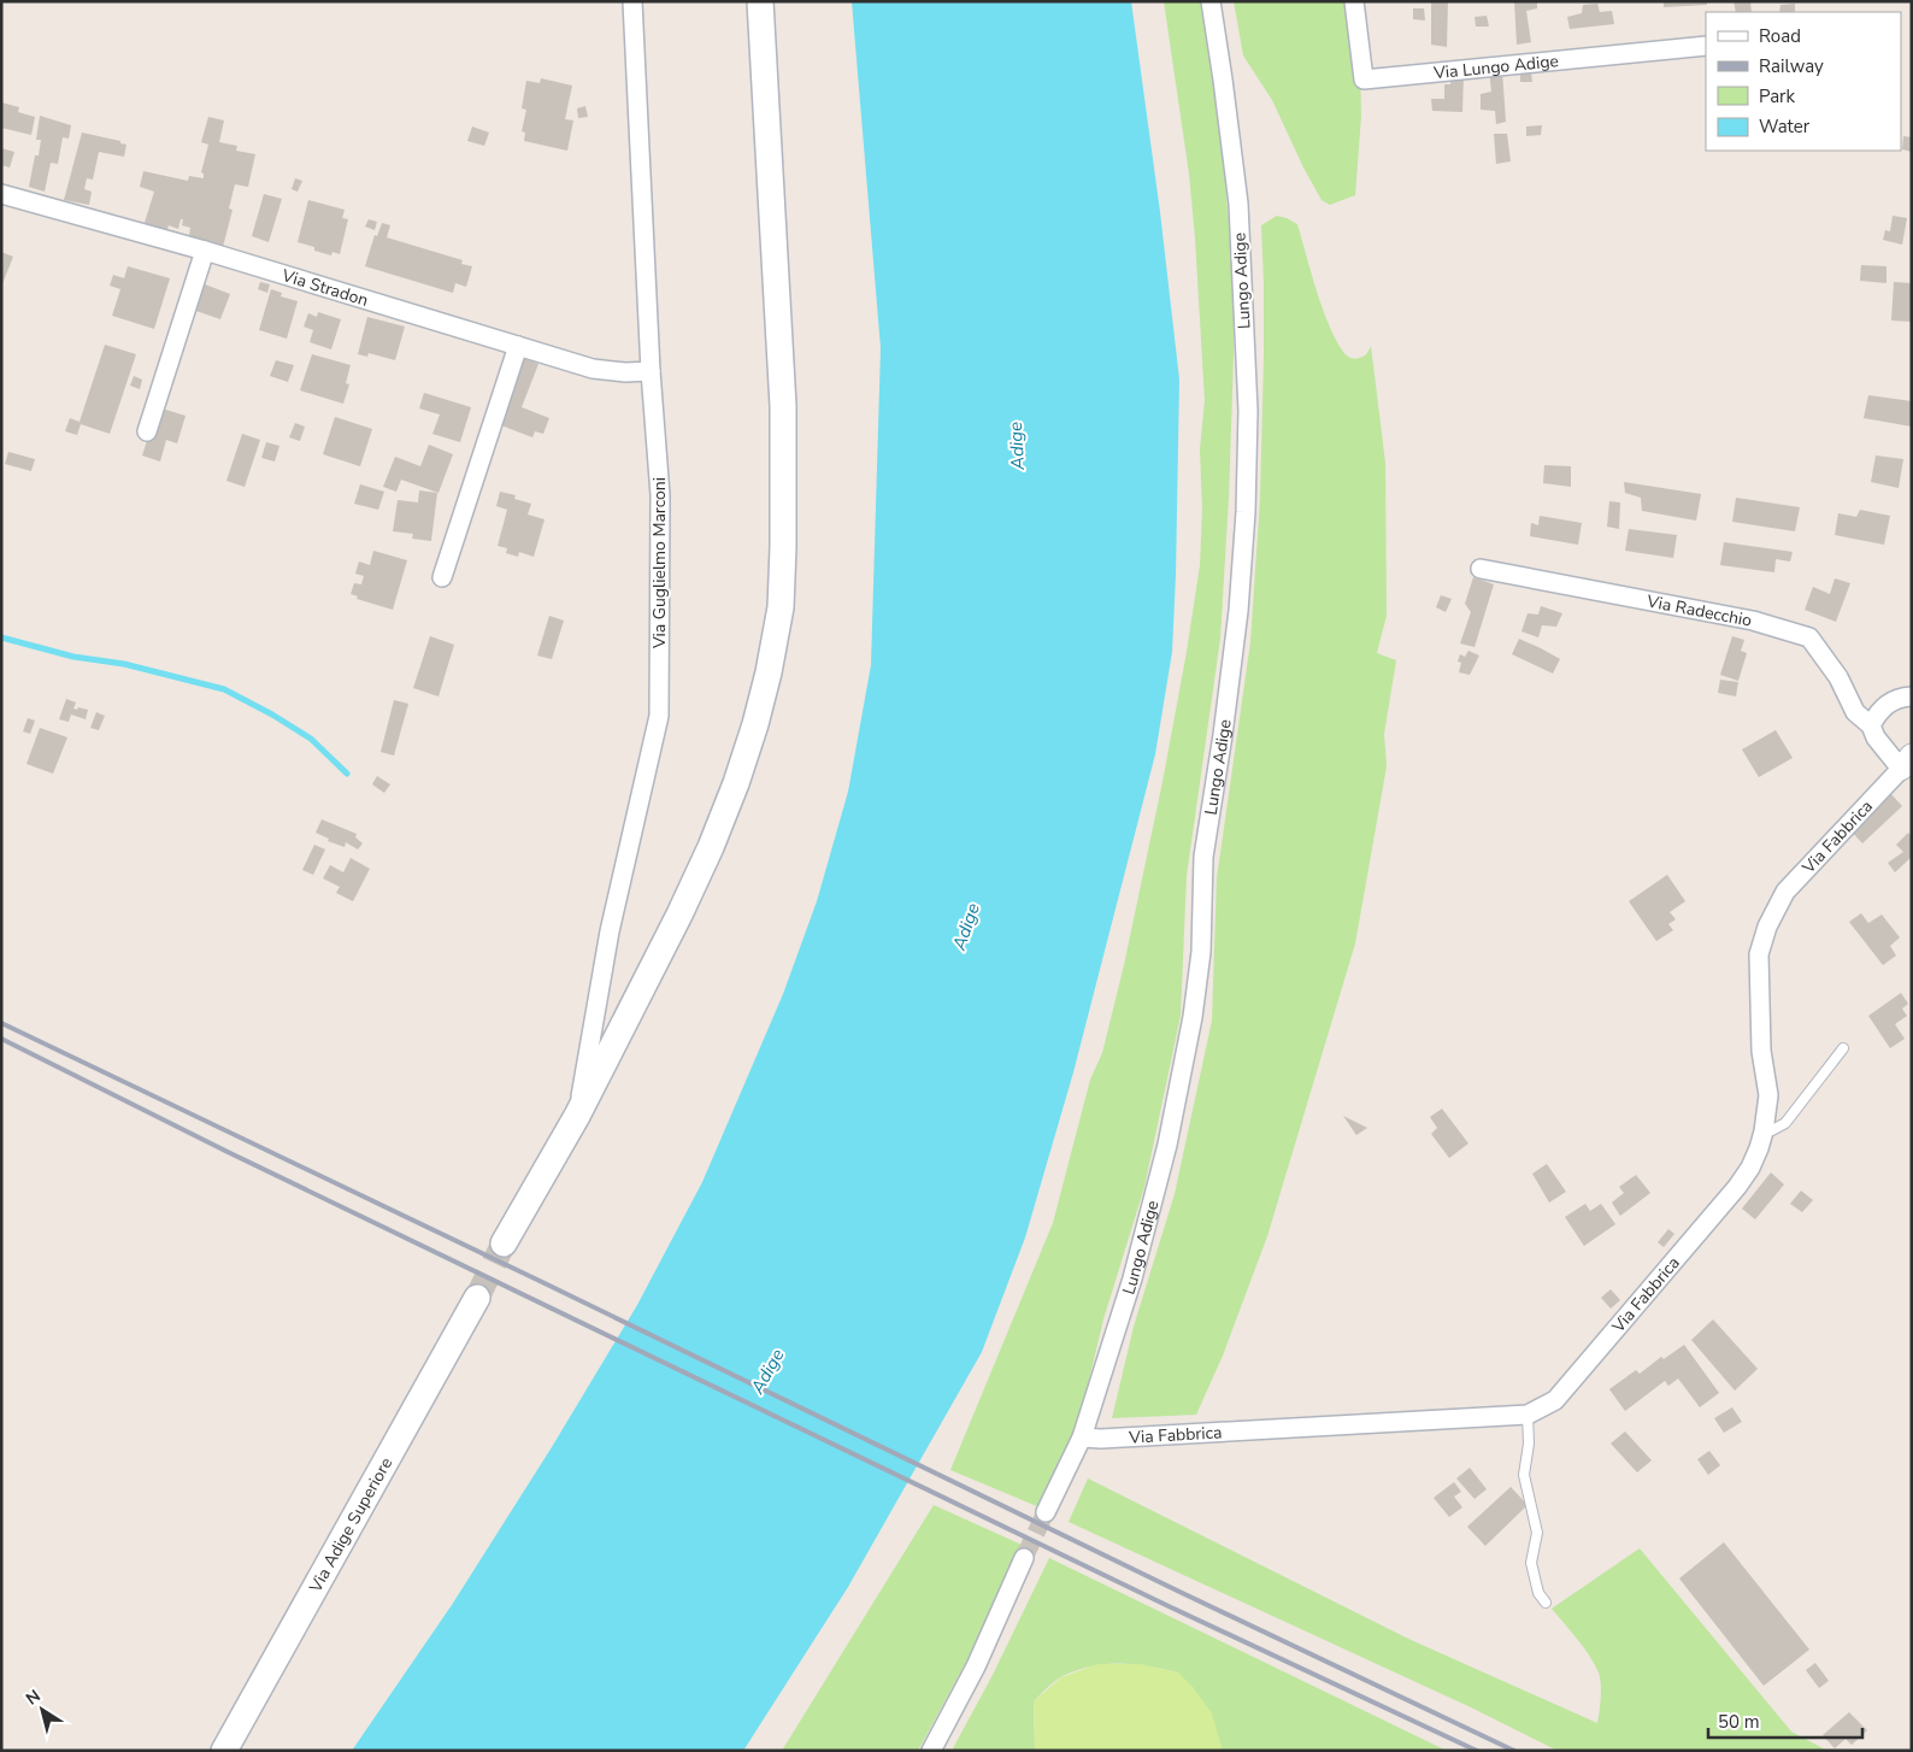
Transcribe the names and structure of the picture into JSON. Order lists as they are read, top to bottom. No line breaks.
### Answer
{"streets":{"main road":["Via Adige Superiore"],"street":["Via Lungo Adige","Lungo Adige","Via Stradon","Via Guglielmo Marconi","Via Radecchio","Via Fabbrica"]},"crossings":[["Lungo Adige","Via Fabbrica"],["Via Stradon","Via Guglielmo Marconi"],["Via Radecchio","Via Fabbrica"]],"water":["Adige"],"legend":["Road","Railway","Park","Water"],"scale_bar":"50 m","north":"top left"}
